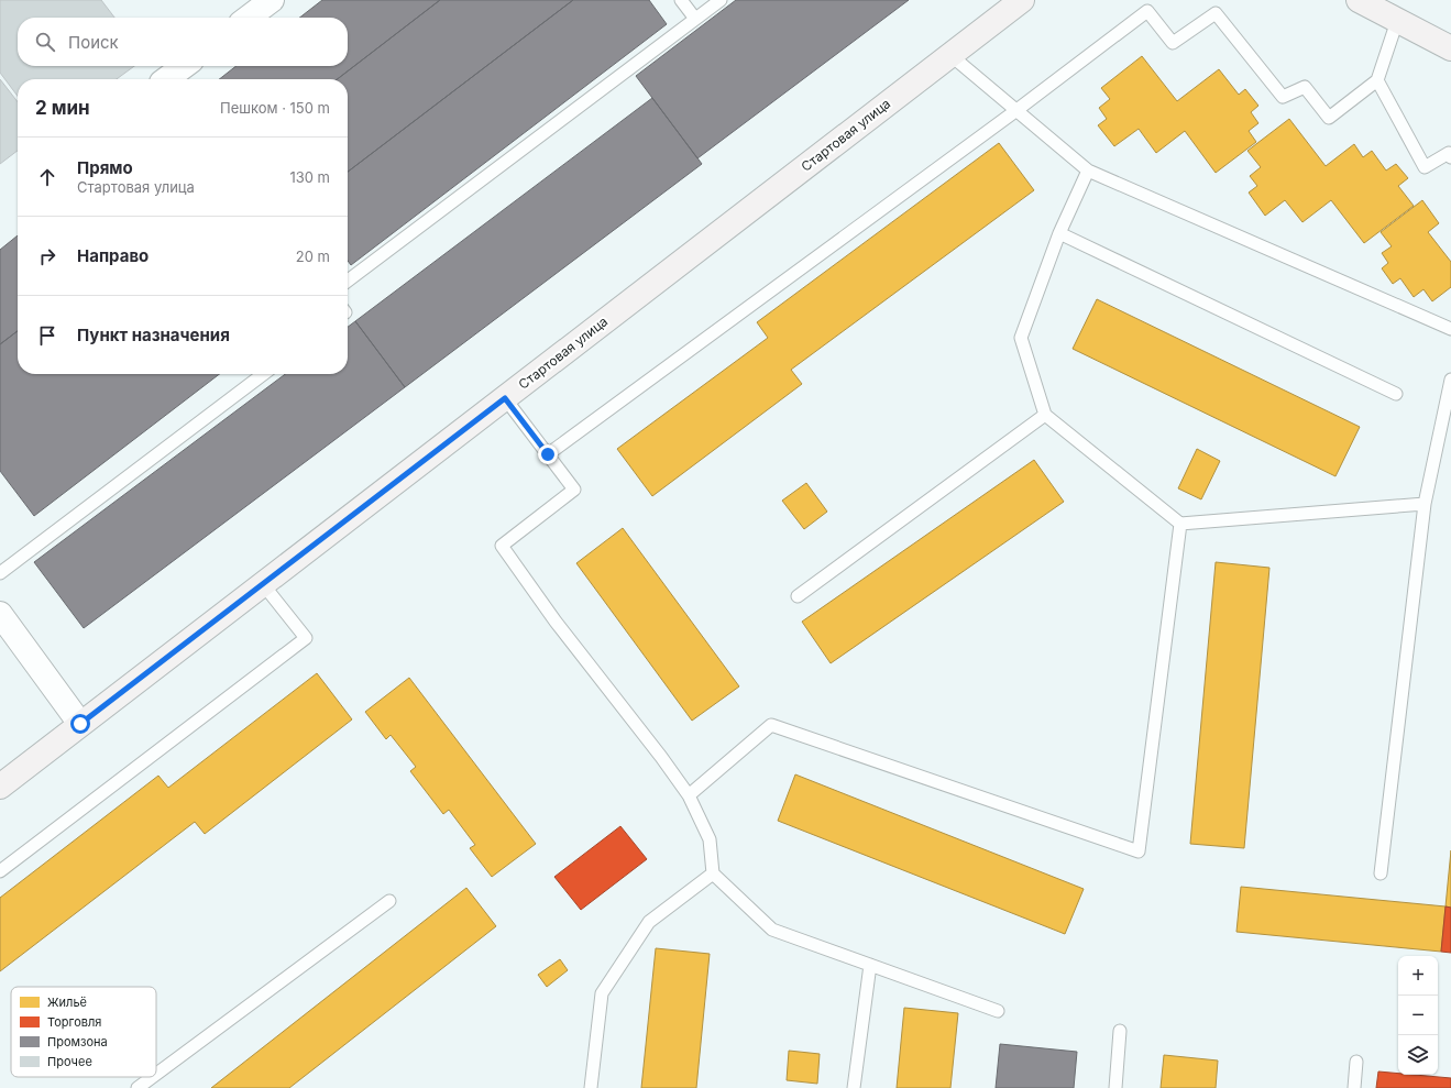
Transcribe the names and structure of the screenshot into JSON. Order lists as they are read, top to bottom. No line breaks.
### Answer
{"streets":{"street":["Стартовая улица"]},"legend":["Жильё","Торговля","Промзона","Прочее"],"page":{"search":"Поиск","heading":["2 мин","Пешком · 150 m"],"list":[["Прямо","Стартовая улица","130 m"],["Направо","20 m"],"Пункт назначения"],"map_buttons":["+","−"]}}
